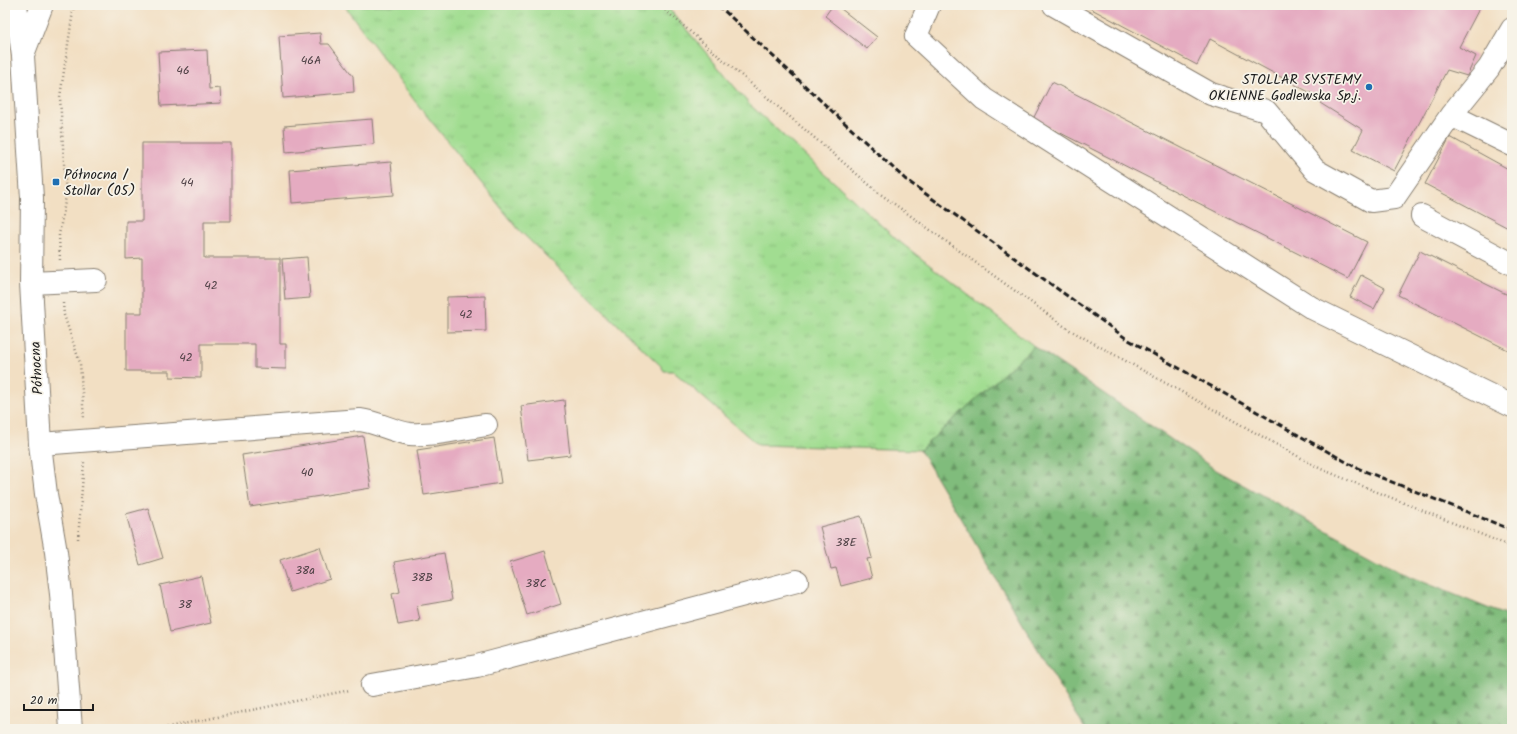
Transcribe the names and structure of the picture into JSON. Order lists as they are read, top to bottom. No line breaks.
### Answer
{"streets":{"street":["Północna"]},"places":{"other":["STOLLAR SYSTEMY OKIENNE Godlewska Sp.j."],"transit":["Północna / Stollar (05)"]},"house_numbers":["46A","46","44","42","42","42","40","38E","38a","38B","38C","38"],"scale_bar":"20 m"}
